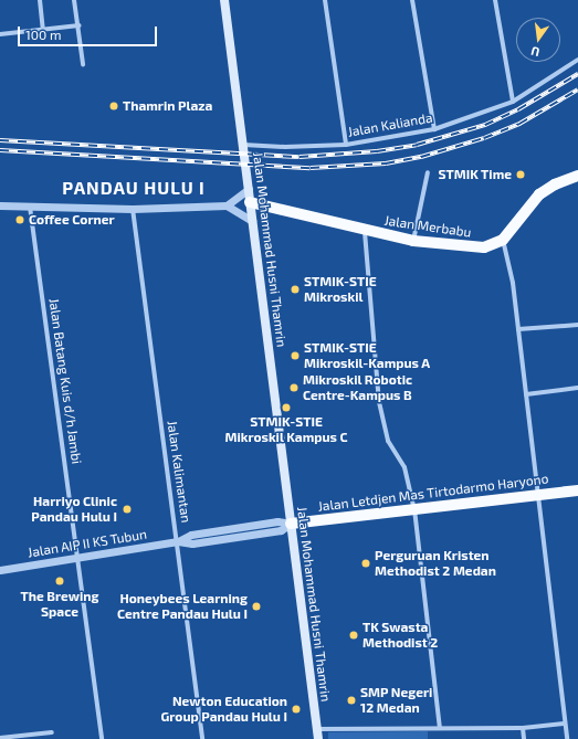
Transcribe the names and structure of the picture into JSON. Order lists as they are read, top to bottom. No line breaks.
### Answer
{"streets":{"main road":["Jalan Merbabu","Jalan Mohammad Husni Thamrin","Jalan Letdjen Mas Tirtodarmo Haryono"],"street":["Jalan Kalianda","Jalan Batang Kuis d/h Jambi","Jalan Kalimantan","Jalan AIP II KS Tubun"]},"crossings":[["Jalan Kalianda","Jalan Mohammad Husni Thamrin"],["Jalan Merbabu","Jalan Mohammad Husni Thamrin"],["Jalan Mohammad Husni Thamrin","Jalan Letdjen Mas Tirtodarmo Haryono"],["Jalan Mohammad Husni Thamrin","Jalan AIP II KS Tubun"],["Jalan Batang Kuis d/h Jambi","Jalan AIP II KS Tubun"],["Jalan Kalimantan","Jalan AIP II KS Tubun"],["Jalan Letdjen Mas Tirtodarmo Haryono","Jalan AIP II KS Tubun"]],"districts":["PANDAU HULU I"],"places":["Thamrin Plaza","STMIK Time","Coffee Corner","STMIK-STIE Mikroskil","STMIK-STIE Mikroskil-Kampus A","Mikroskil Robotic Centre-Kampus B","STMIK-STIE Mikroskil Kampus C","Harriyo Clinic Pandau Hulu I","Perguruan Kristen Methodist 2 Medan","The Brewing Space","Honeybees Learning Centre Pandau Hulu I","TK Swasta Methodist 2","SMP Negeri 12 Medan","Newton Education Group Pandau Hulu I"],"scale_bar":"100 m","north":"bottom"}
